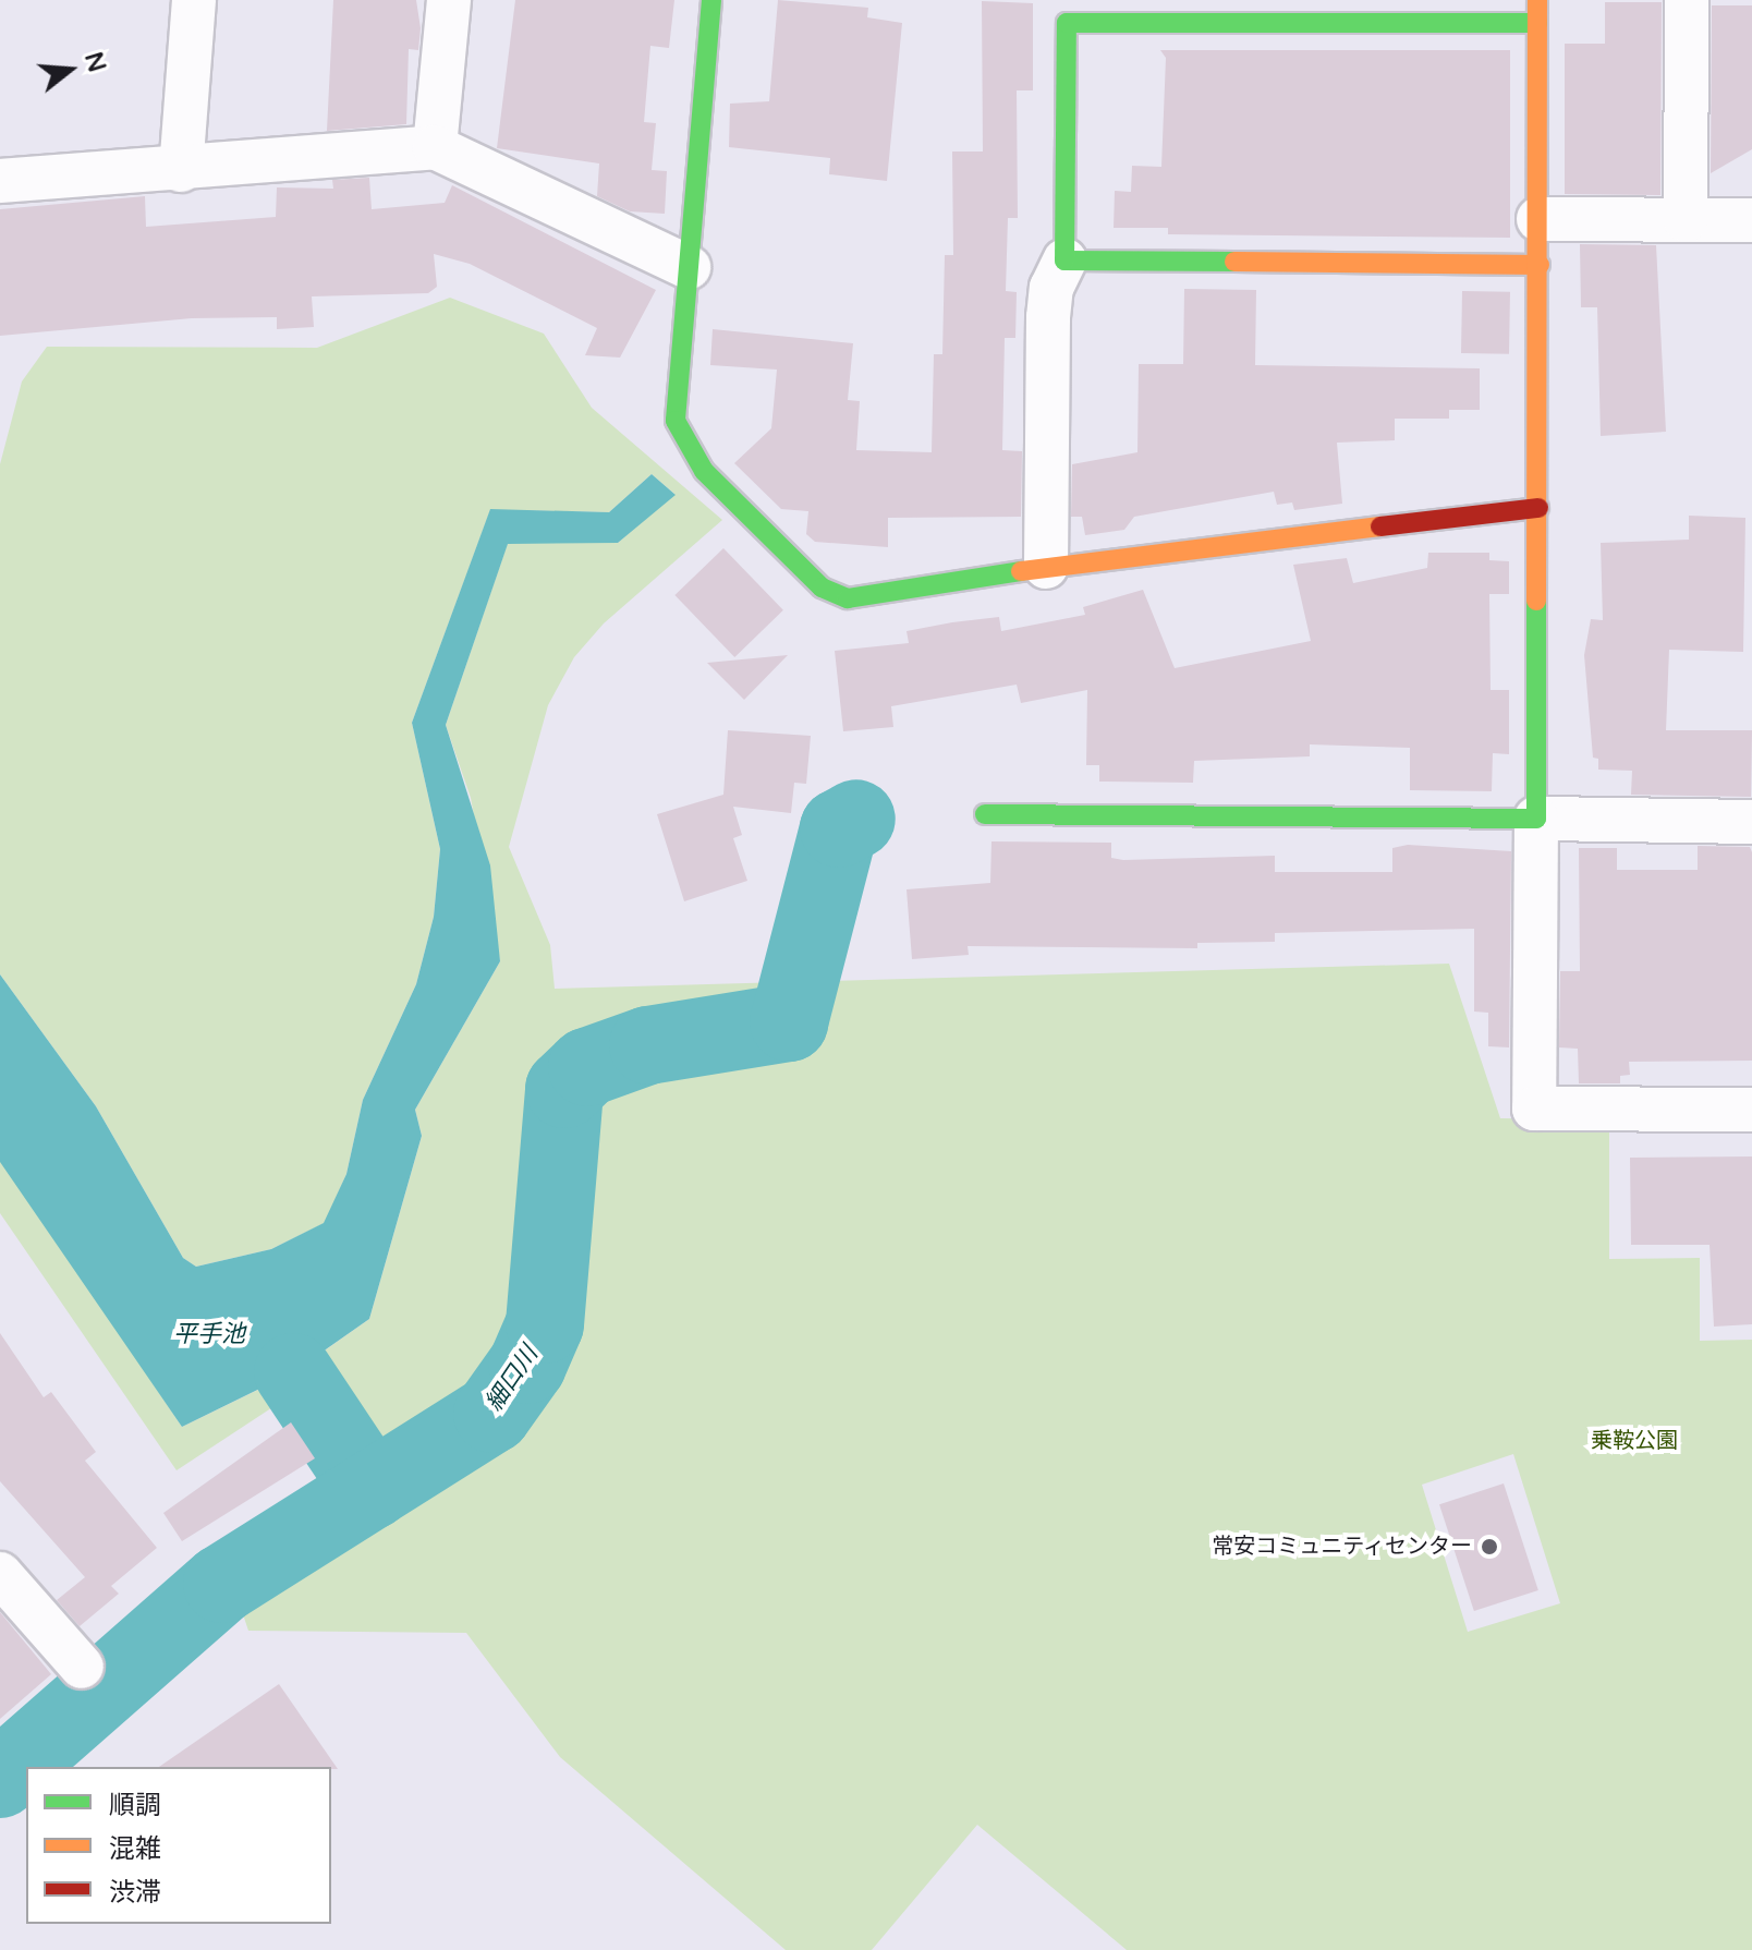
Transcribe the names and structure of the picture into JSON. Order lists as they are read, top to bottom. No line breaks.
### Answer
{"water":["平手池","細口川"],"parks":["乗鞍公園"],"places":["常安コミュニティセンター"],"legend":["順調","混雑","渋滞"],"north":"right"}
